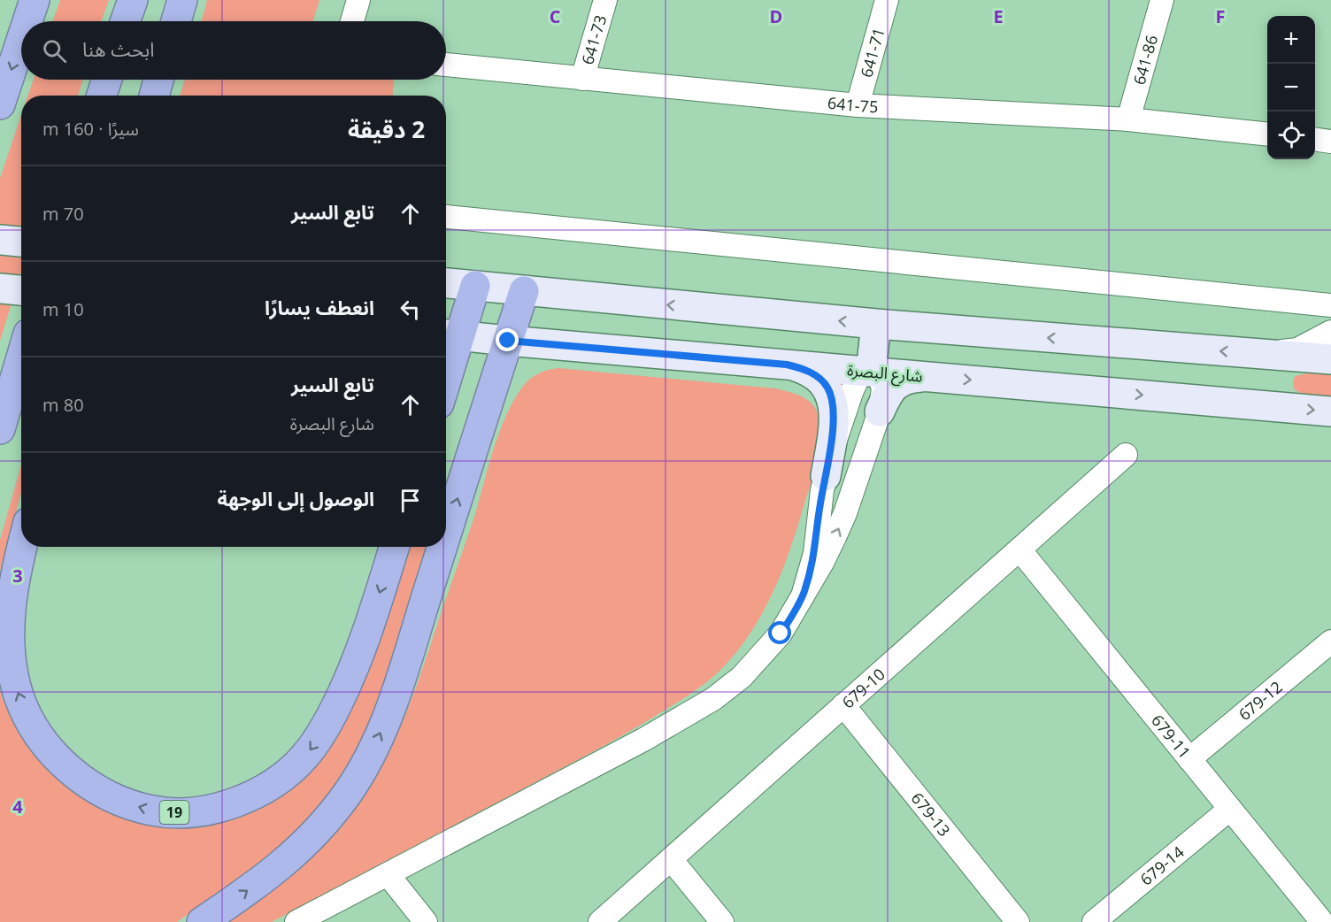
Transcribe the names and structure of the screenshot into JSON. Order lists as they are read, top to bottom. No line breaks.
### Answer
{"streets":{"highway":["19"],"main road":["شارع البصرة"],"street":["641-73","641-71","641-86","641-75","679-10","679-12","679-11","679-13","679-14"]},"crossings":[["641-73","641-75"],["641-71","641-75"],["641-86","641-75"],["679-10","679-11"],["679-10","679-13"],["679-12","679-11"],["679-11","679-14"]],"page":{"map_buttons":["+","−"],"search":"ابحث هنا","heading":["2 دقيقة","سيرًا · 160 m"],"list":[["تابع السير","70 m"],["انعطف يسارًا","10 m"],["تابع السير","شارع البصرة","80 m"],"الوصول إلى الوجهة"]},"grid":{"columns":["C","D","E","F"],"rows":["3","4"]}}
